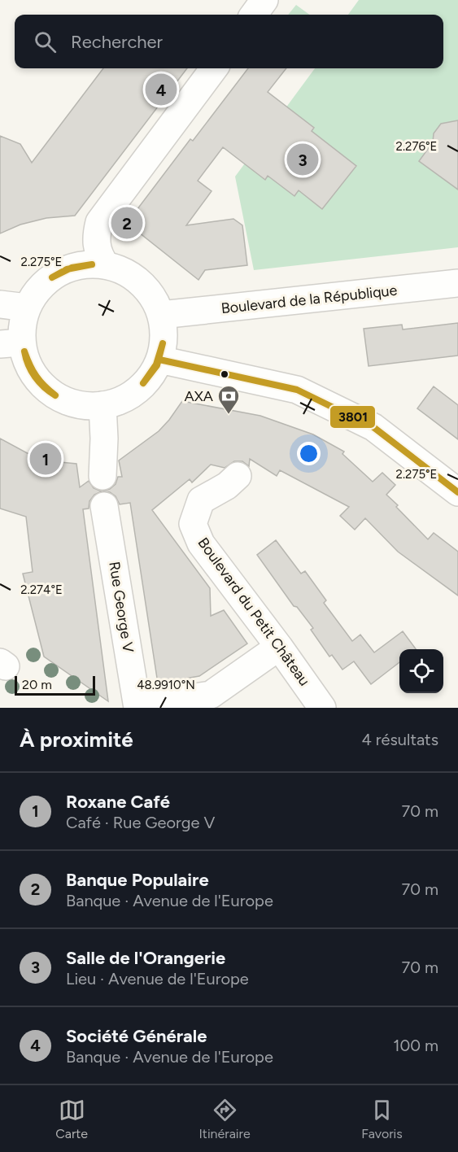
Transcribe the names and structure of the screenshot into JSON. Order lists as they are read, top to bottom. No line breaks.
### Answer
{"streets":{"street":["Boulevard de la République","Rue George V","Boulevard du Petit Château"]},"places":{"bank":["AXA"]},"lines":["transit line 3801"],"scale_bar":"20 m","page":{"search":"Rechercher","pins":["4","3","2","1"],"scale":"20 m","heading":["À proximité","4 résultats"],"list":[{"mark":"1","name":"Roxane Café","note":"Café · Rue George V","value":"70 m"},{"mark":"2","name":"Banque Populaire","note":"Banque · Avenue de l'Europe","value":"70 m"},{"mark":"3","name":"Salle de l'Orangerie","note":"Lieu · Avenue de l'Europe","value":"70 m"},{"mark":"4","name":"Société Générale","note":"Banque · Avenue de l'Europe","value":"100 m"}],"nav":["Carte","Itinéraire","Favoris"]},"coordinates":["2.276°E","2.275°E","2.274°E","48.9910°N"]}
